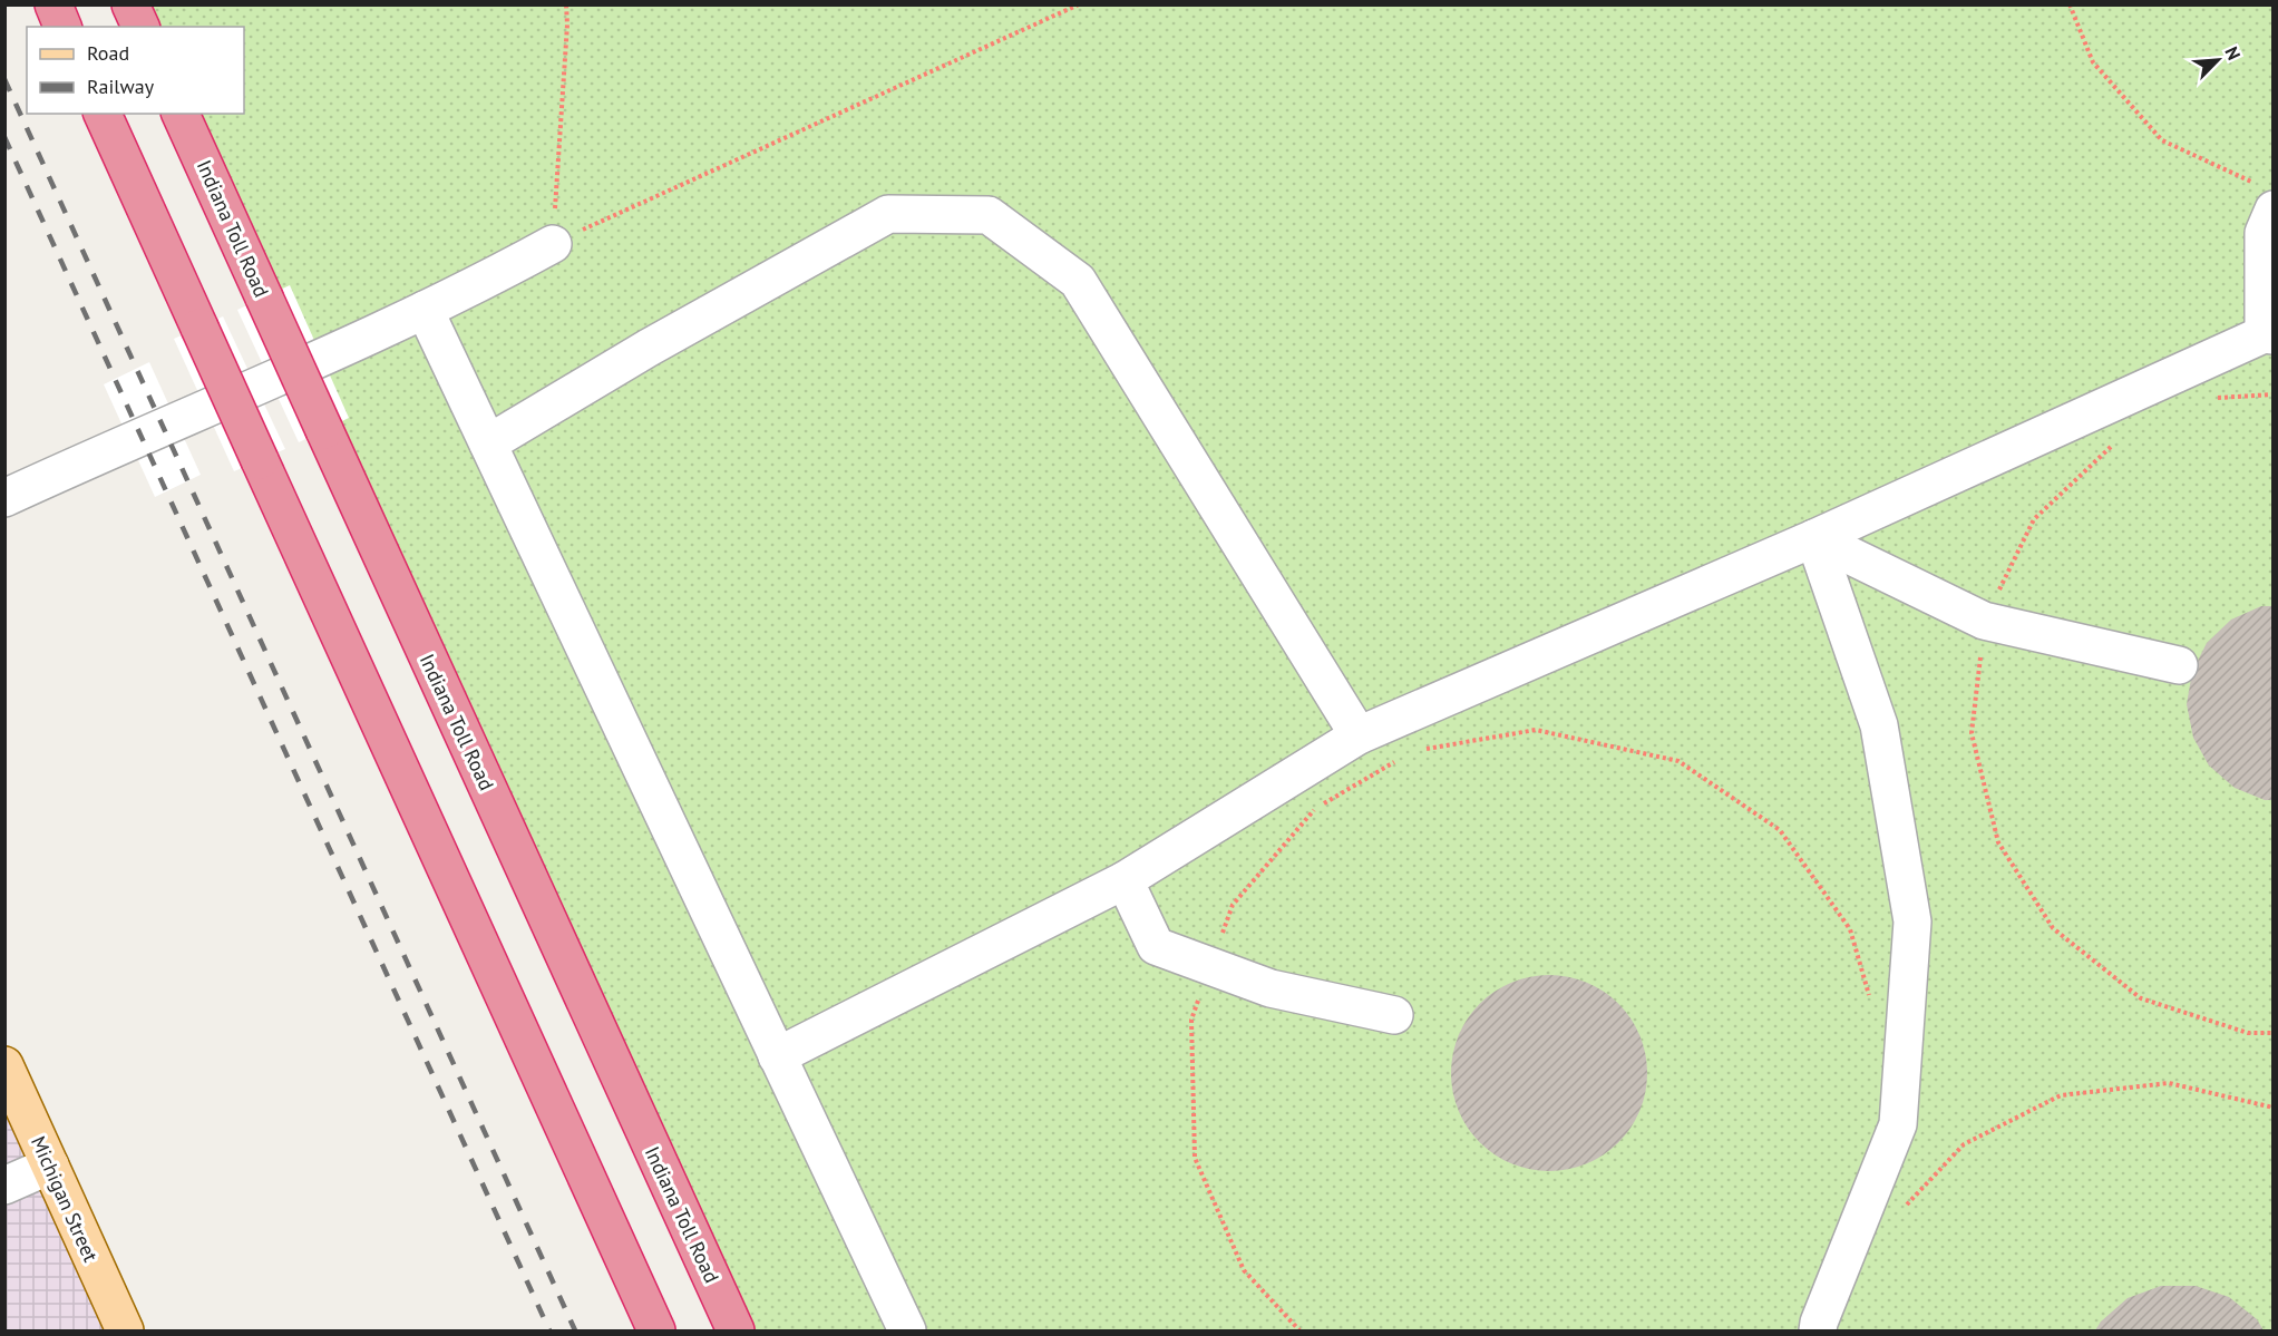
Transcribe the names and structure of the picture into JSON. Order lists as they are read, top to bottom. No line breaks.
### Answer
{"streets":{"highway":["Indiana Toll Road"],"main road":["Michigan Street"]},"legend":["Road","Railway"],"north":"top right"}
